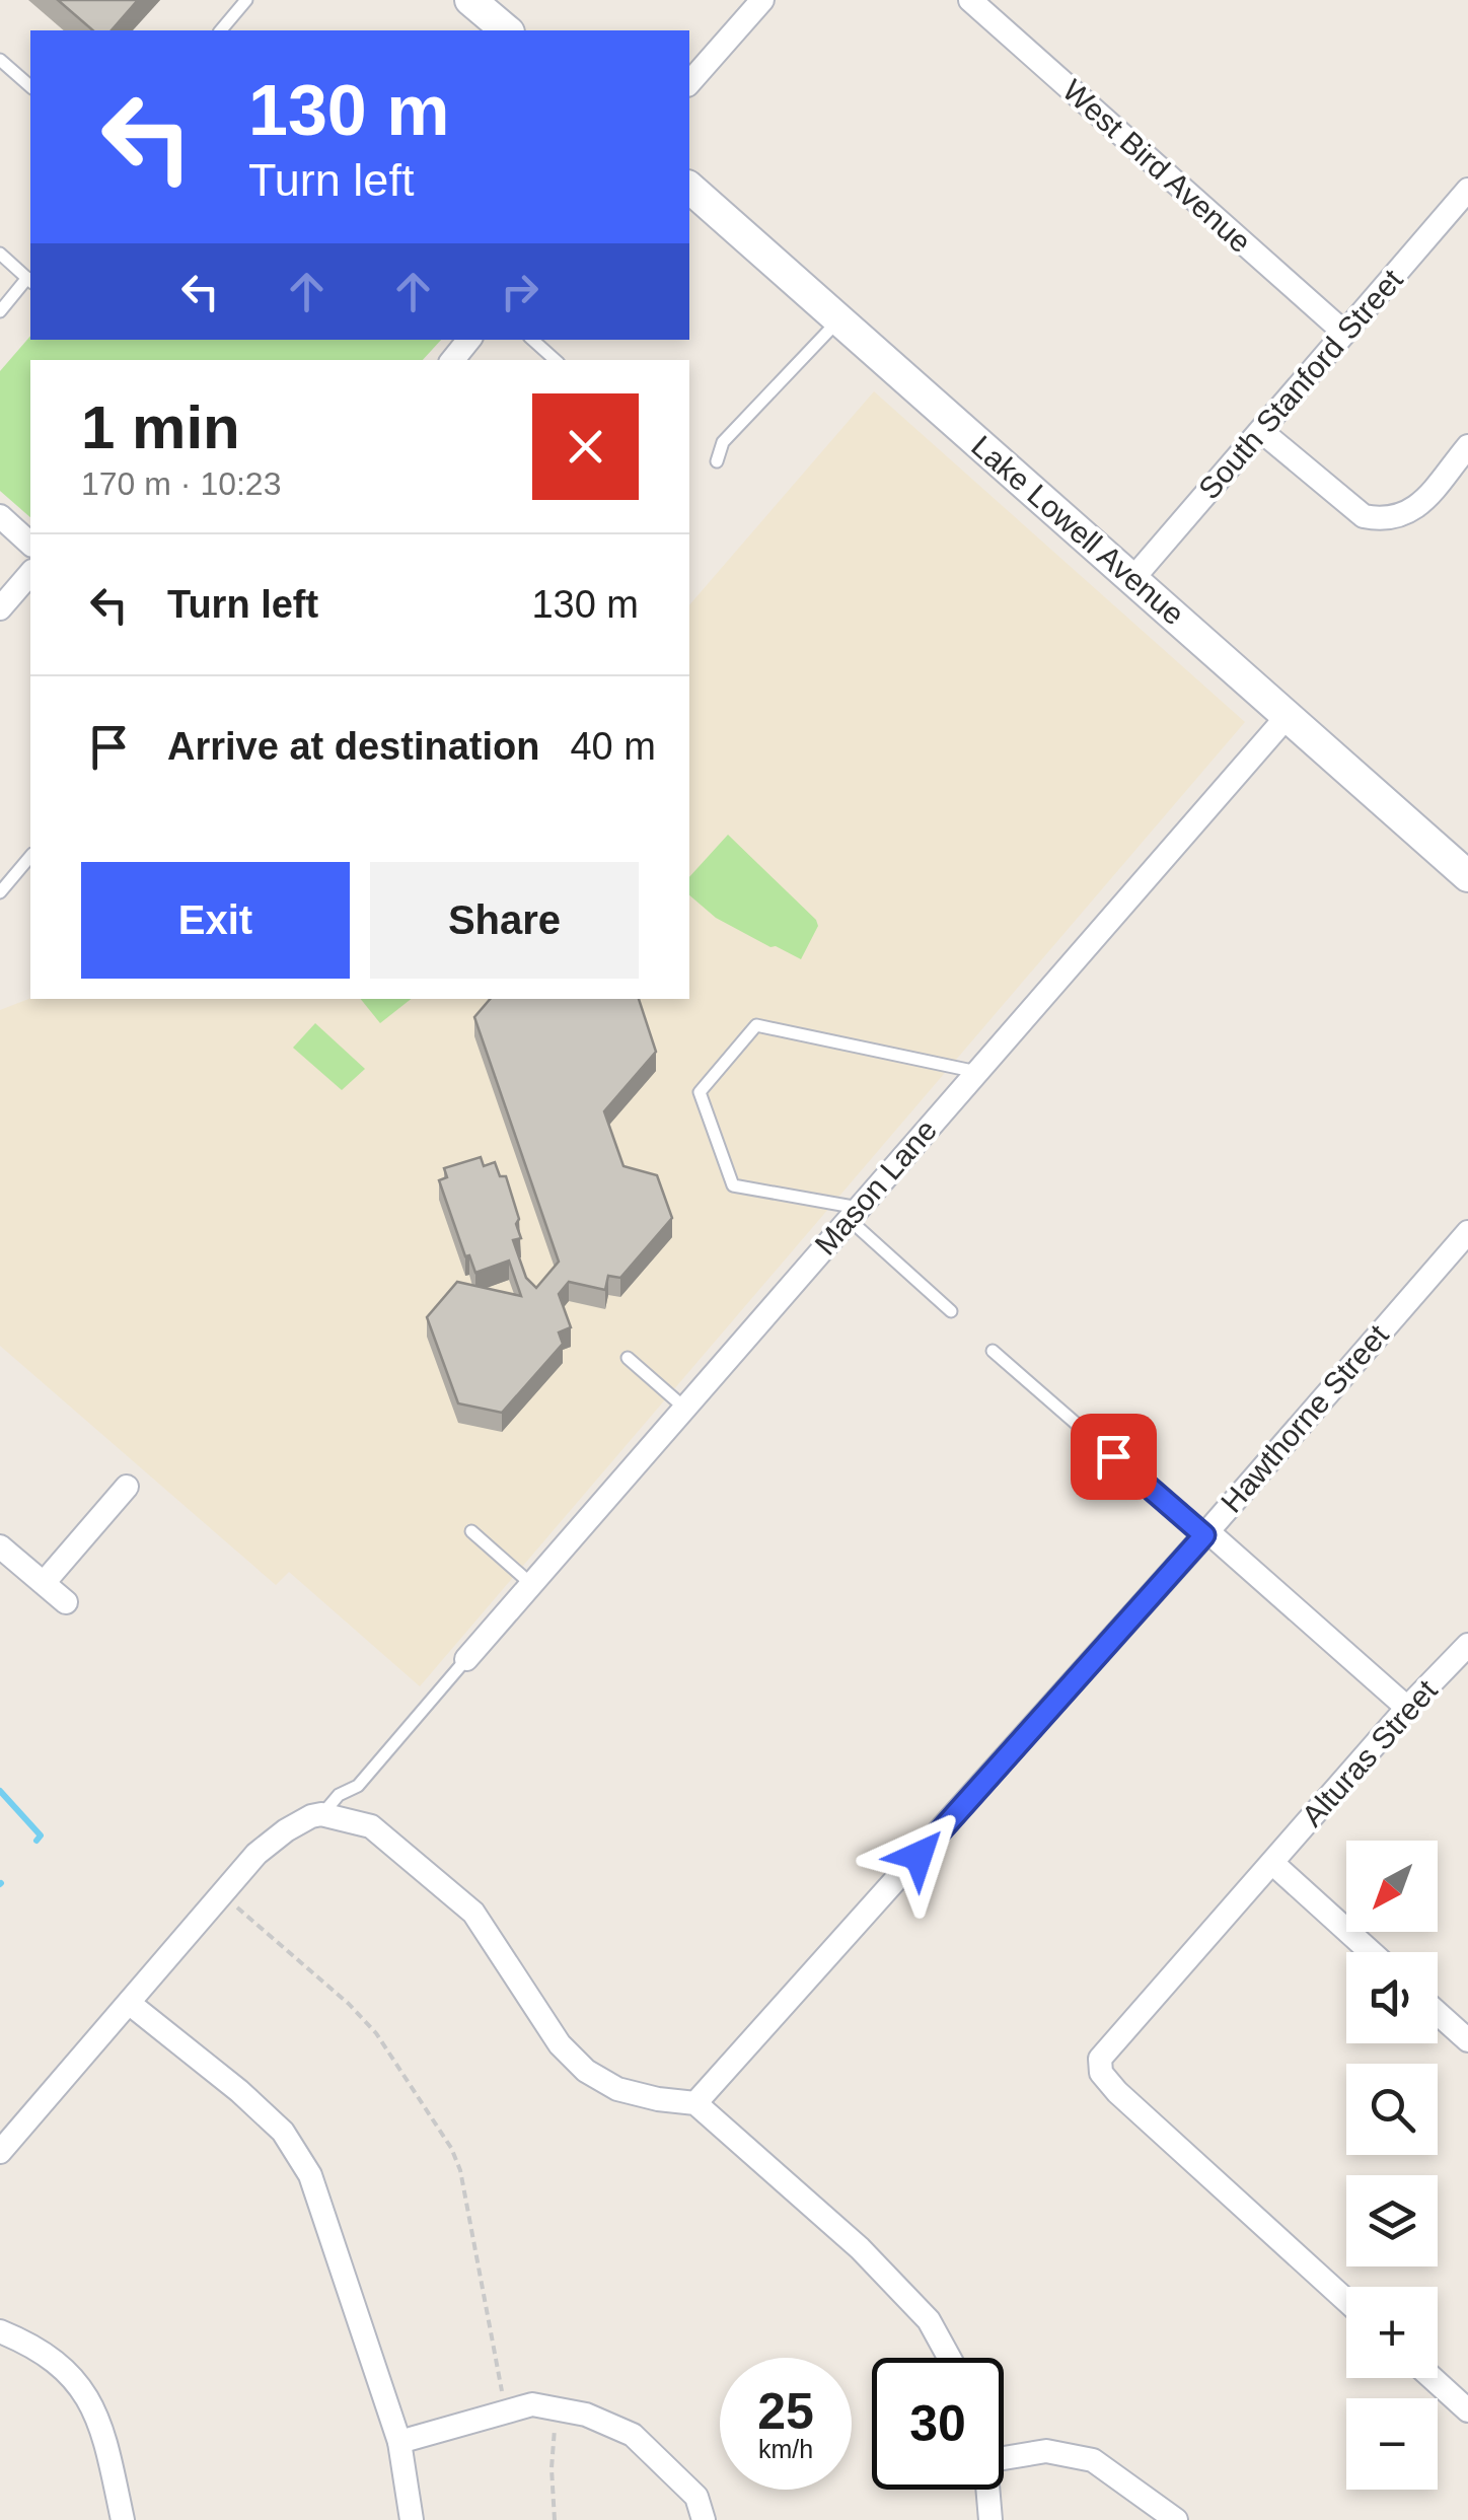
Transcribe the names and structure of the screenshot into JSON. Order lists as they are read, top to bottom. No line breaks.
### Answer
{"streets":{"main road":["Lake Lowell Avenue"],"street":["West Bird Avenue","South Stanford Street","Mason Lane","Hawthorne Street","Alturas Street"]},"crossings":[["West Bird Avenue","South Stanford Street"],["South Stanford Street","Lake Lowell Avenue"],["Lake Lowell Avenue","Mason Lane"]],"north":"bottom left","page":{"turn":["130 m","Turn left"],"heading":["1 min","170 m · 10:23"],"list":[{"name":"Turn left","value":"130 m"},{"name":"Arrive at destination","value":"40 m"}],"buttons":["Exit","Share"],"map_buttons":["+","−"],"speed":"25 km/h","limit":"30"}}
